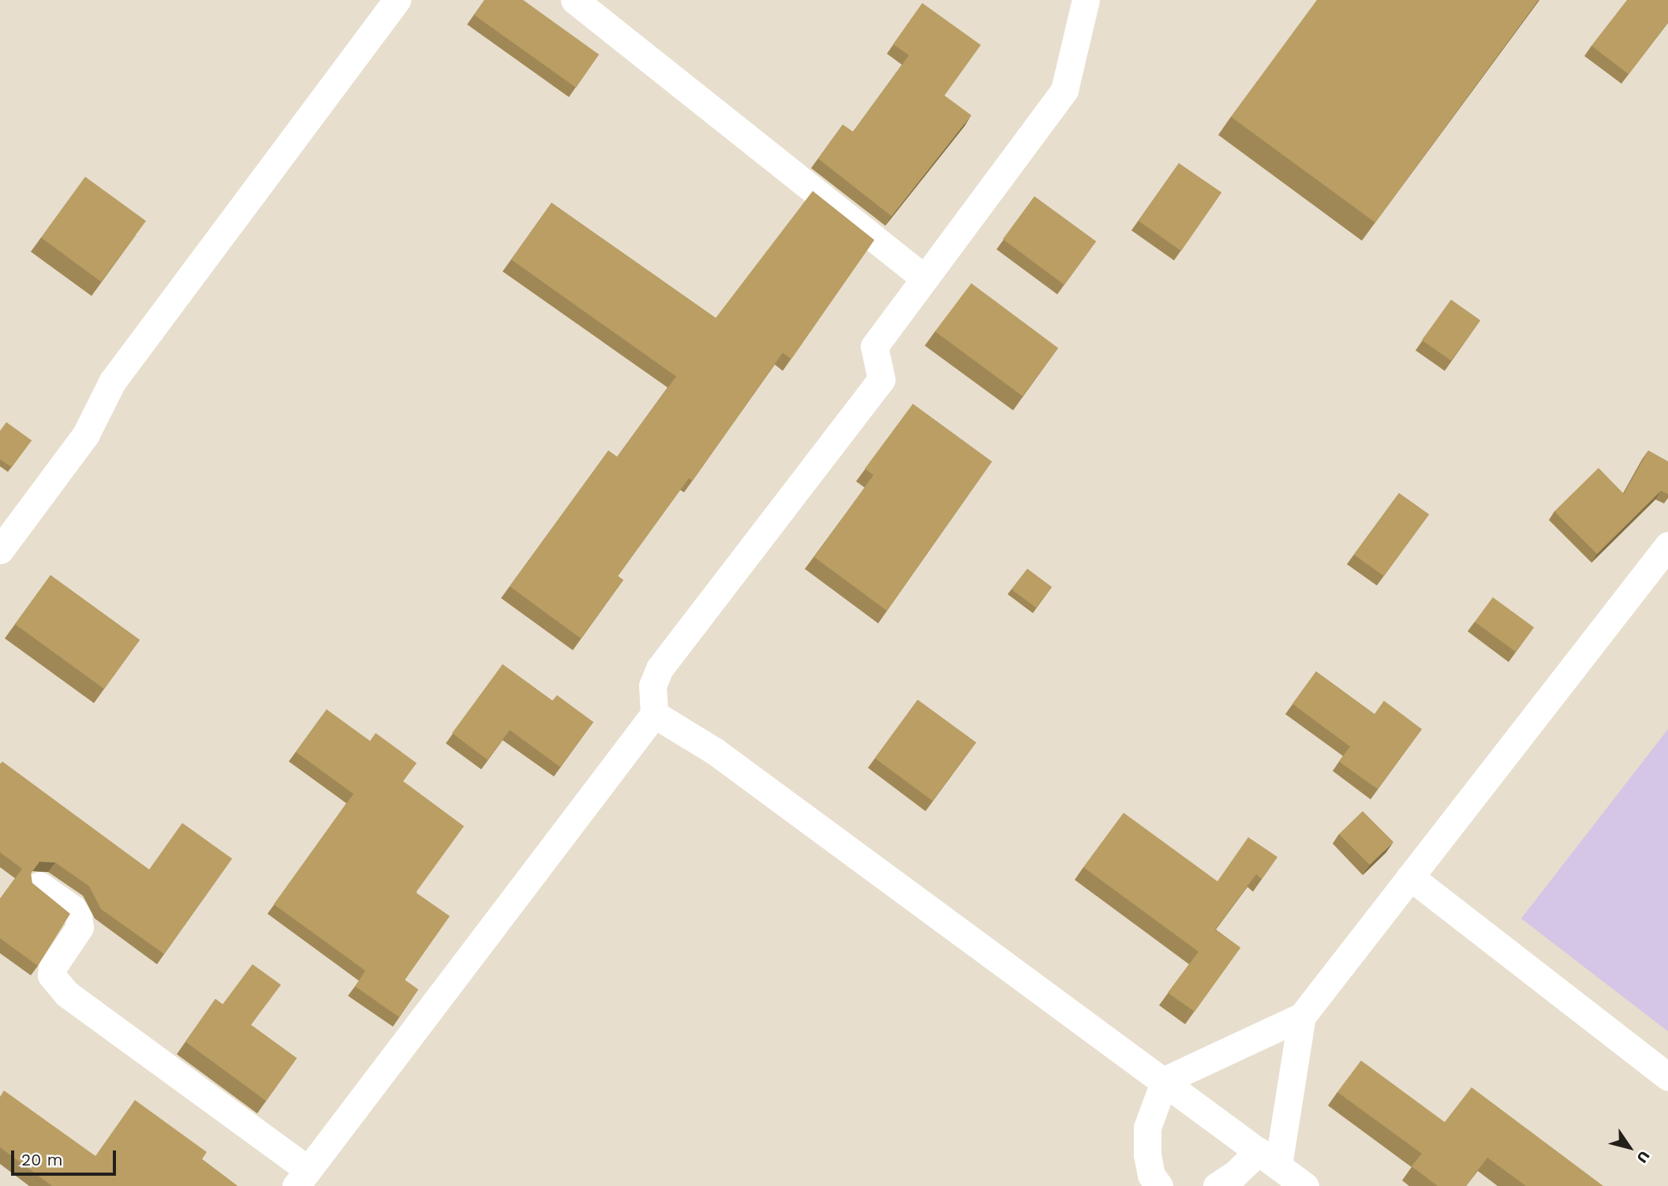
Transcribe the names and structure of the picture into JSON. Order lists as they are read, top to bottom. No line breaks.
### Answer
{"scale_bar":"20 m","north":"bottom right"}
